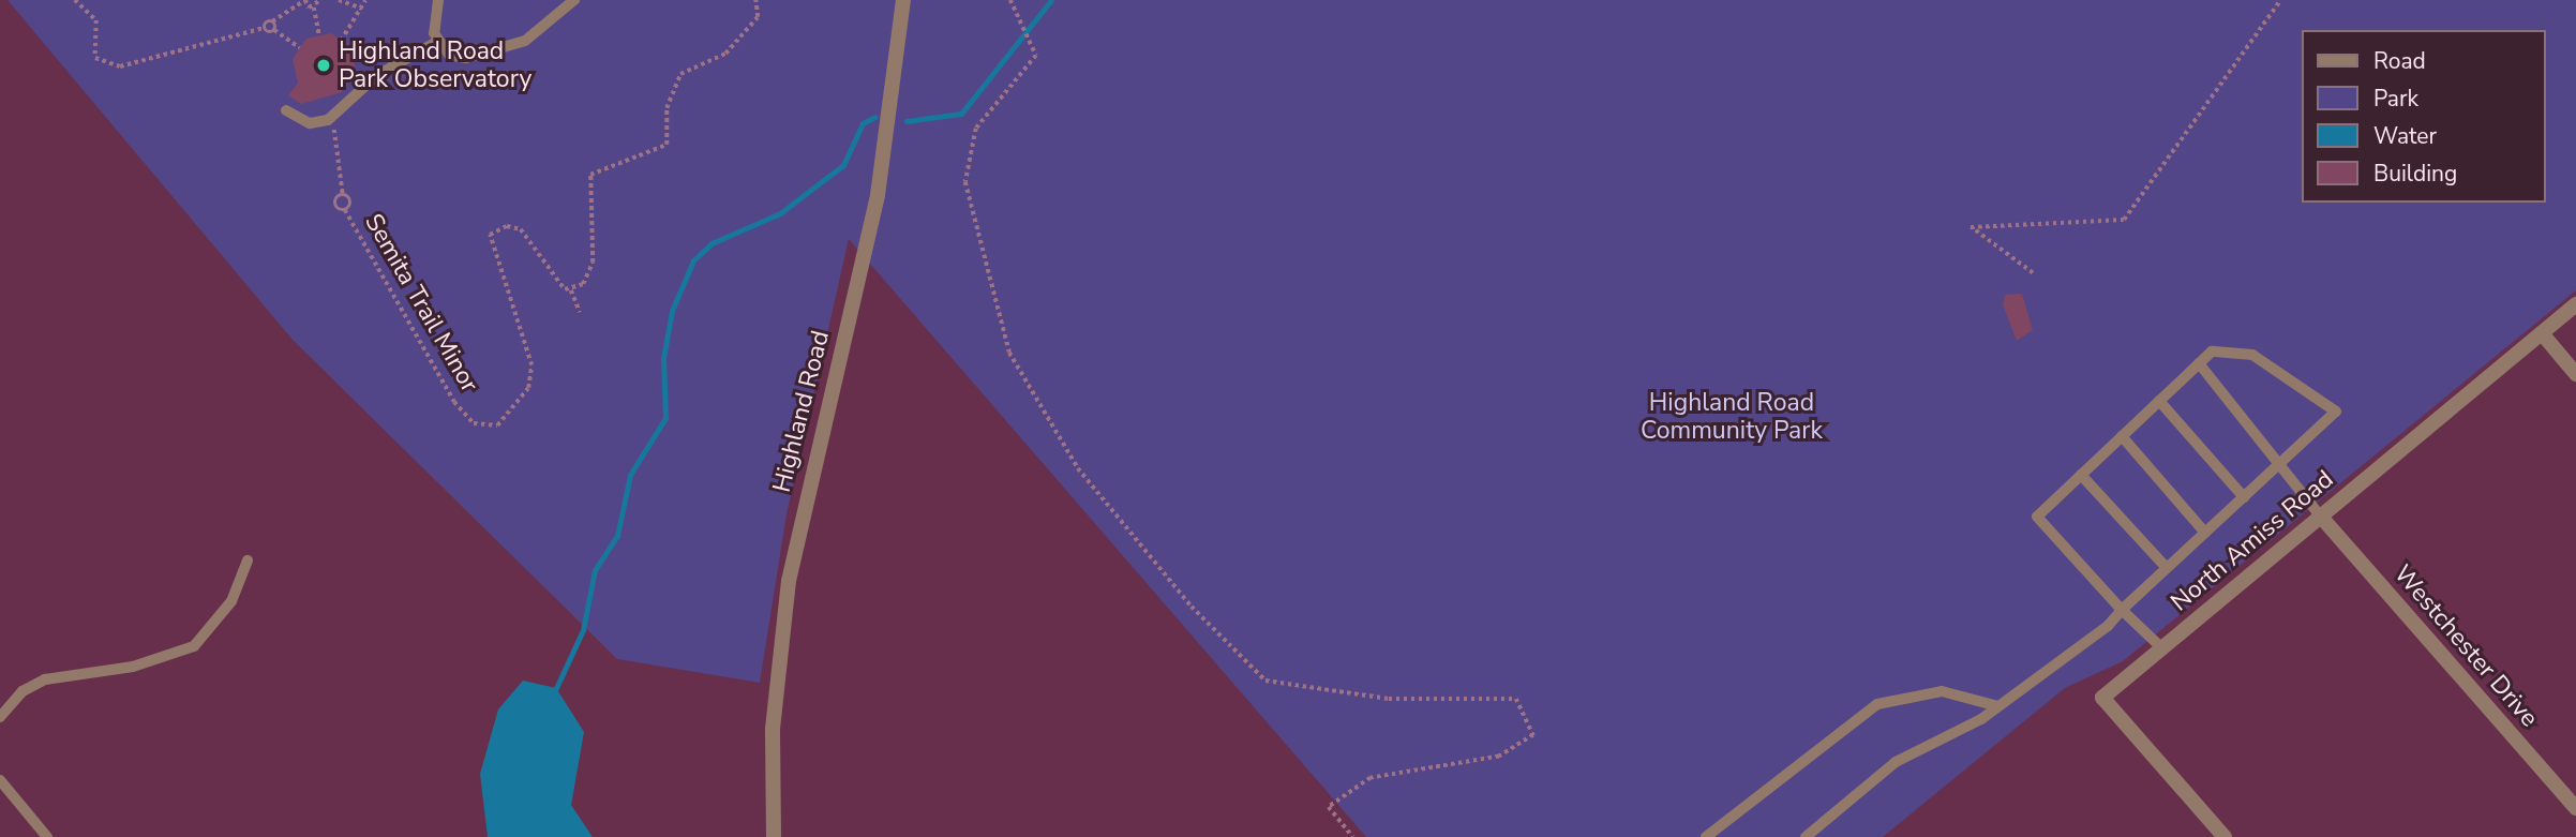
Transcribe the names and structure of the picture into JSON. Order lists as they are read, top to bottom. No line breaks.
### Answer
{"streets":{"street":["Highland Road","North Amiss Road","Westchester Drive"],"path":["Semita Trail Minor"]},"crossings":[["North Amiss Road","Westchester Drive"]],"parks":["Highland Road Community Park"],"places":["Highland Road Park Observatory"],"legend":["Road","Park","Water","Building"]}
